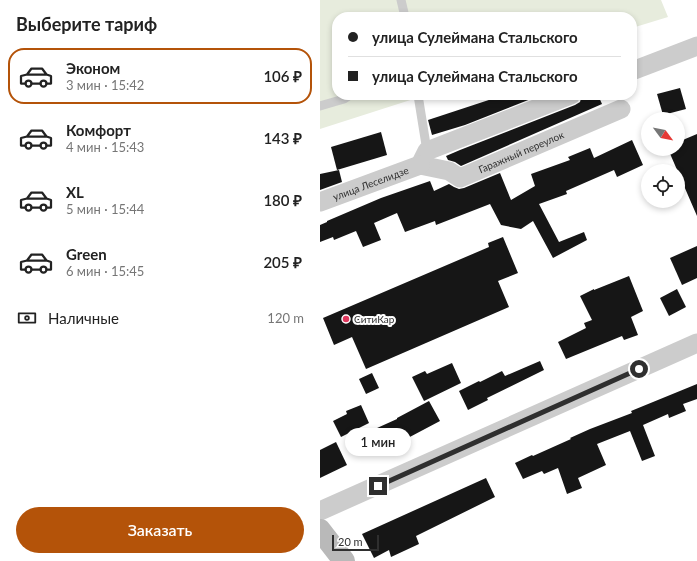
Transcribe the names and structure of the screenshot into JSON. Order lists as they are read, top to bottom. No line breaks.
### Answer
{"streets":{"street":["Гаражный переулок","улица Леселидзе"]},"crossings":[["Гаражный переулок","улица Леселидзе"]],"places":["СитиКар"],"scale_bar":"20 m","north":"bottom right","page":{"heading":"Выберите тариф","banner":["улица Сулеймана Стальского","улица Сулеймана Стальского"],"list":[{"name":"Эконом","note":"3 мин · 15:42","value":"106 ₽"},{"name":"Комфорт","note":"4 мин · 15:43","value":"143 ₽"},{"name":"XL","note":"5 мин · 15:44","value":"180 ₽"},{"name":"Green","note":"6 мин · 15:45","value":"205 ₽"}],"pay":["Наличные","120 m"],"bubble":"1 мин","buttons":"Заказать","scale":"20 m"}}
